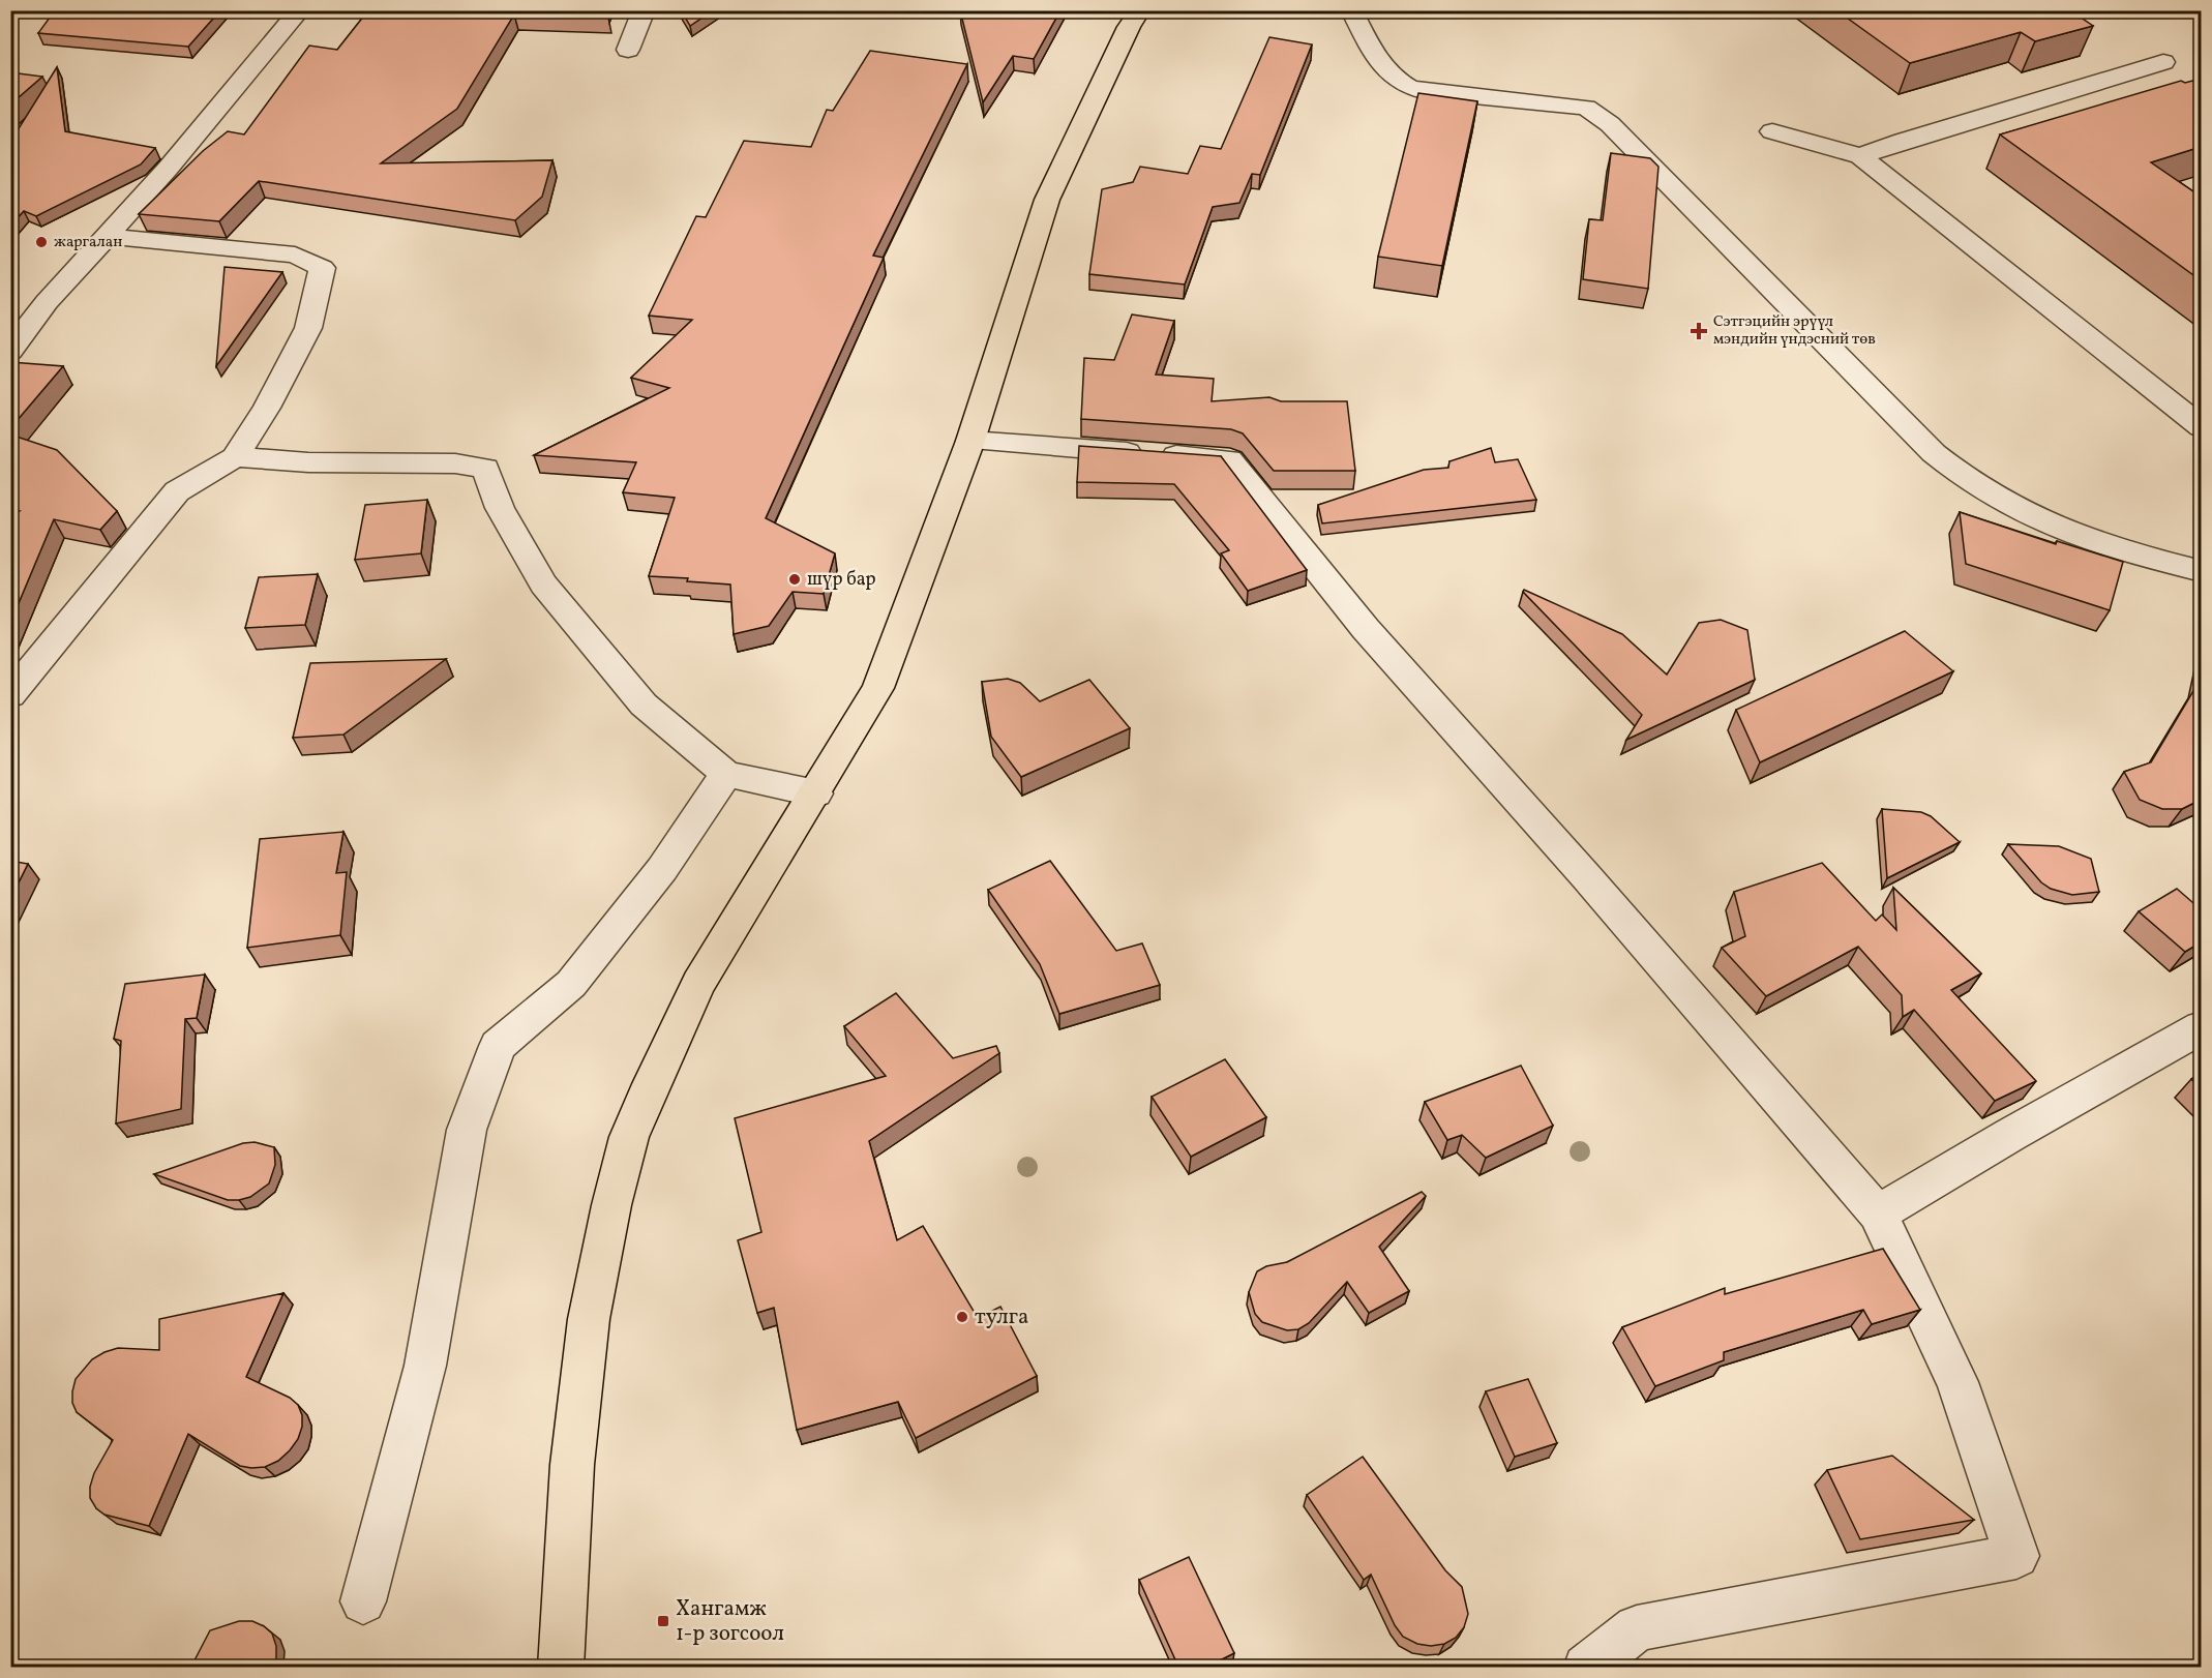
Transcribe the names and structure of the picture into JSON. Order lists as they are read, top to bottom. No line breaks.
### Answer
{"places":{"other":["жаргалан","шүр бар","тулга"],"health":["Сэтгэцийн эрүүл мэндийн үндэсний төв"],"transit":["Хангамж 1-р зогсоол"]}}
